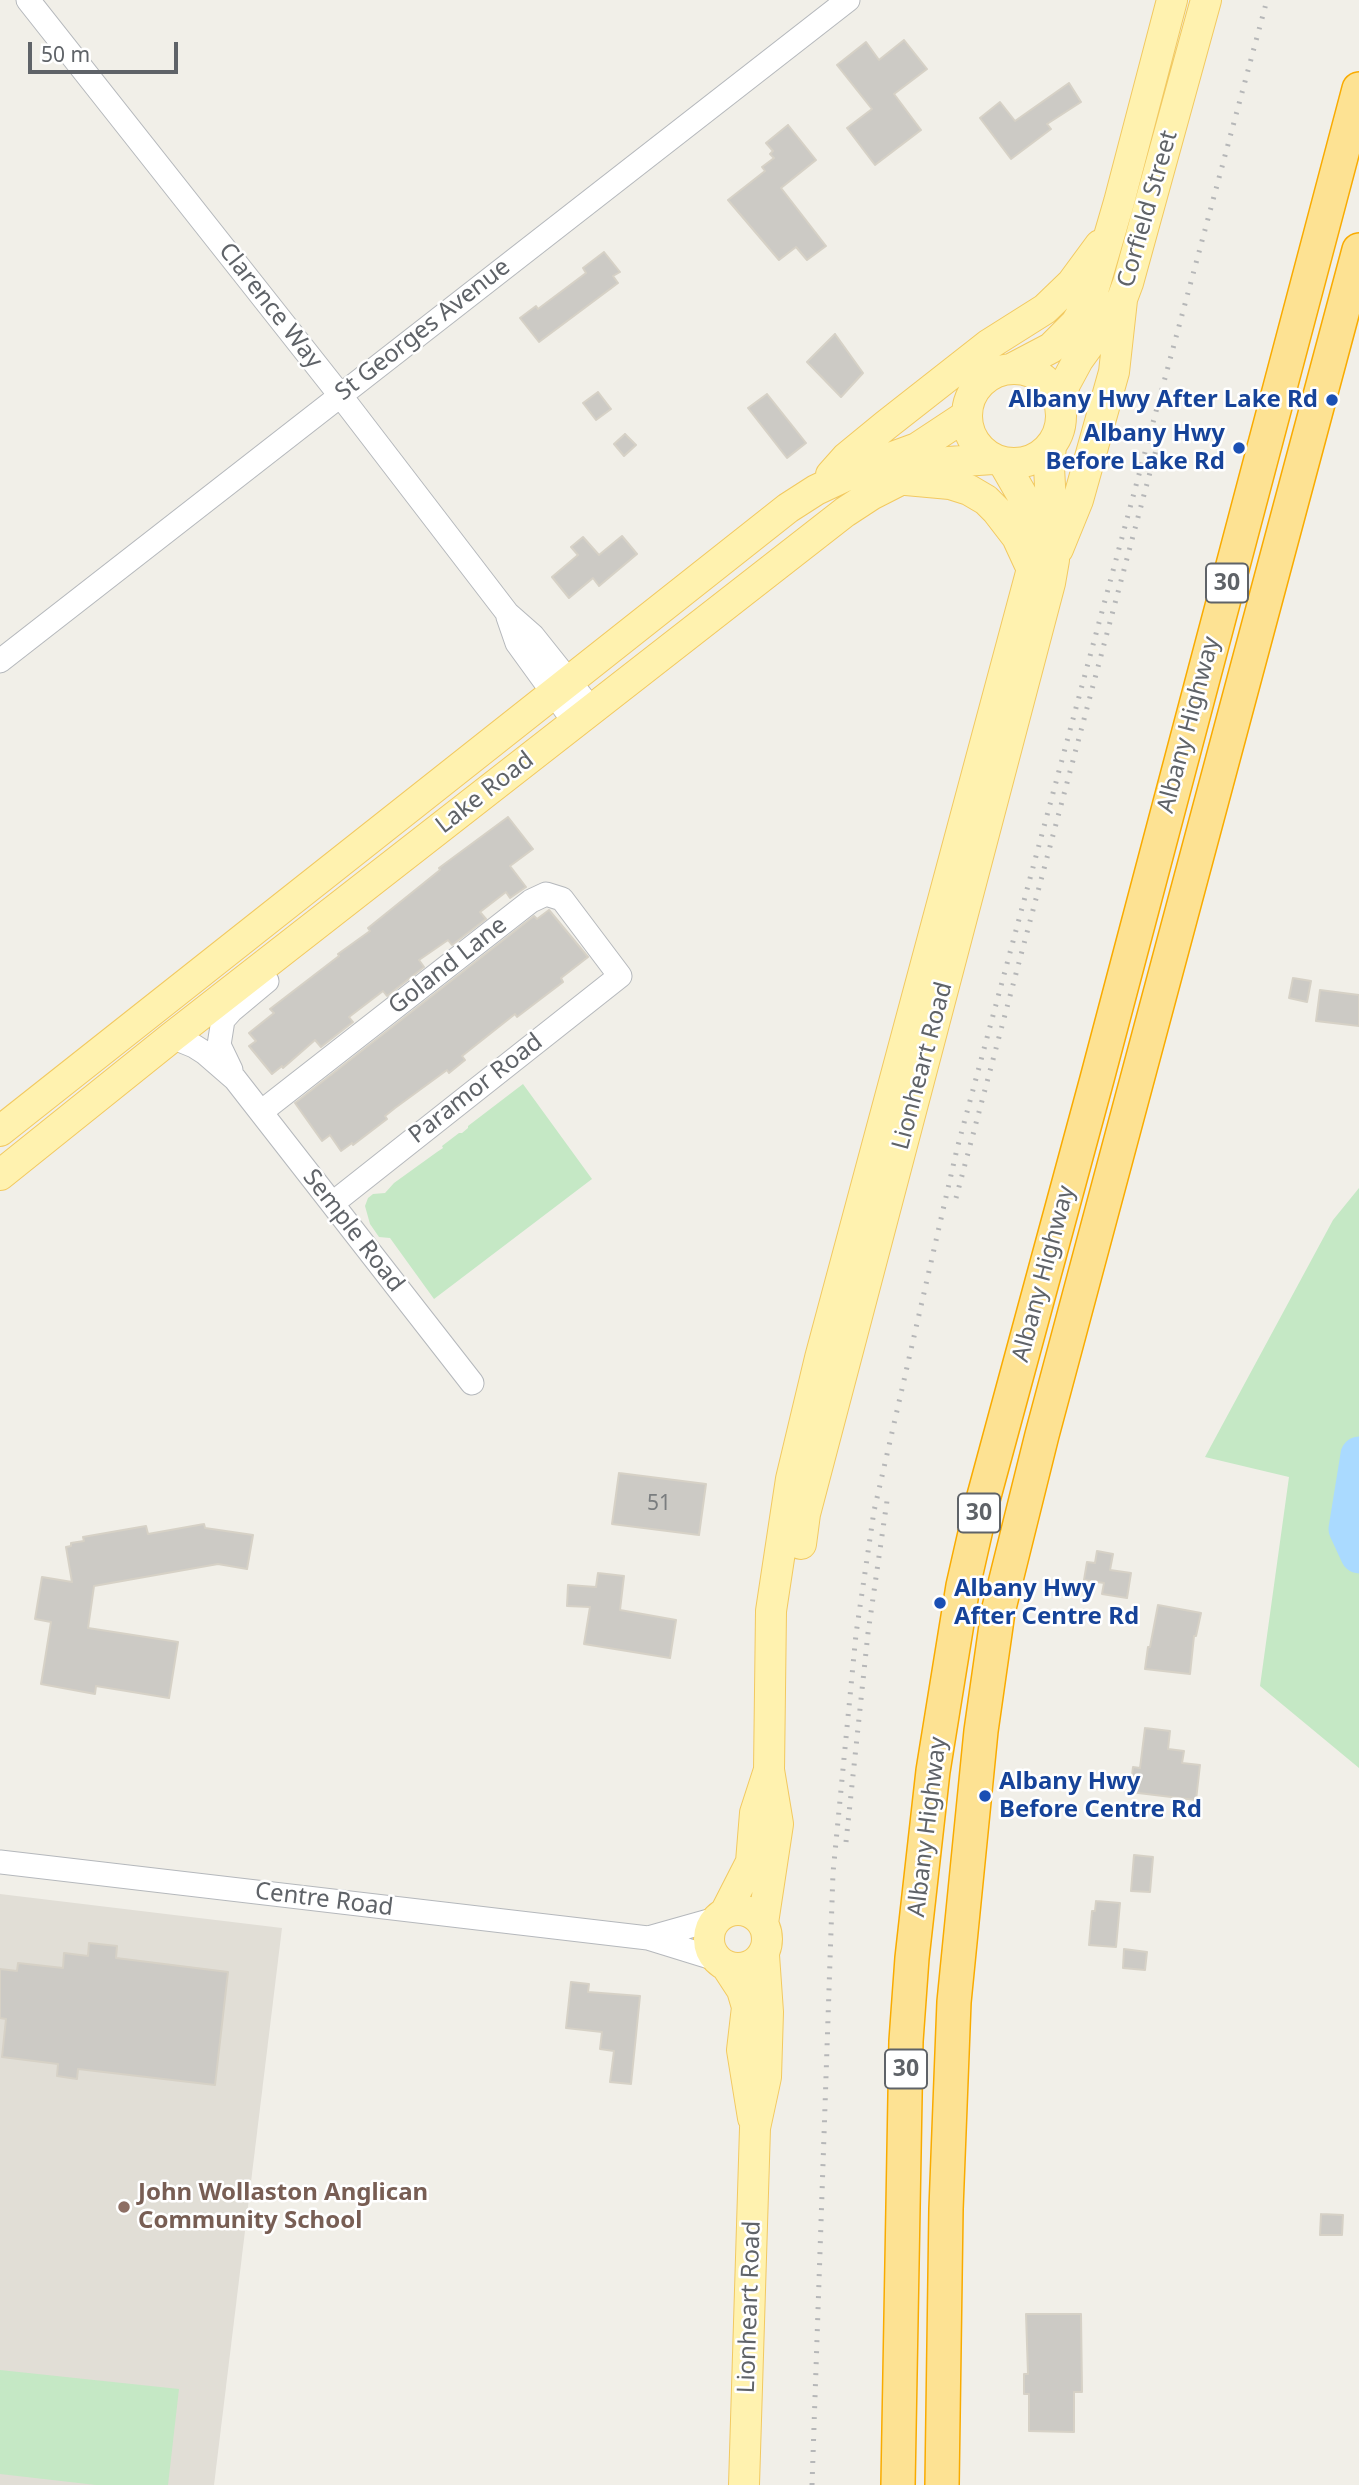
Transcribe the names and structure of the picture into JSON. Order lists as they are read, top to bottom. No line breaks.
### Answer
{"streets":{"highway":["30","Albany Highway"],"main road":["Corfield Street","Lake Road","Lionheart Road"],"street":["Clarence Way","St Georges Avenue","Goland Lane","Paramor Road","Semple Road","Centre Road"]},"crossings":[["Corfield Street","Lake Road"],["Corfield Street","Lionheart Road"],["Clarence Way","St Georges Avenue"],["Clarence Way","Lake Road"],["Lake Road","Lionheart Road"],["Lake Road","Semple Road"],["Goland Lane","Paramor Road"],["Goland Lane","Semple Road"],["Lionheart Road","Centre Road"],["Paramor Road","Semple Road"]],"places":["Albany Hwy After Lake Rd","Albany Hwy Before Lake Rd","Albany Hwy After Centre Rd","Albany Hwy Before Centre Rd","John Wollaston Anglican Community School"],"house_numbers":["51"],"scale_bar":"50 m"}
